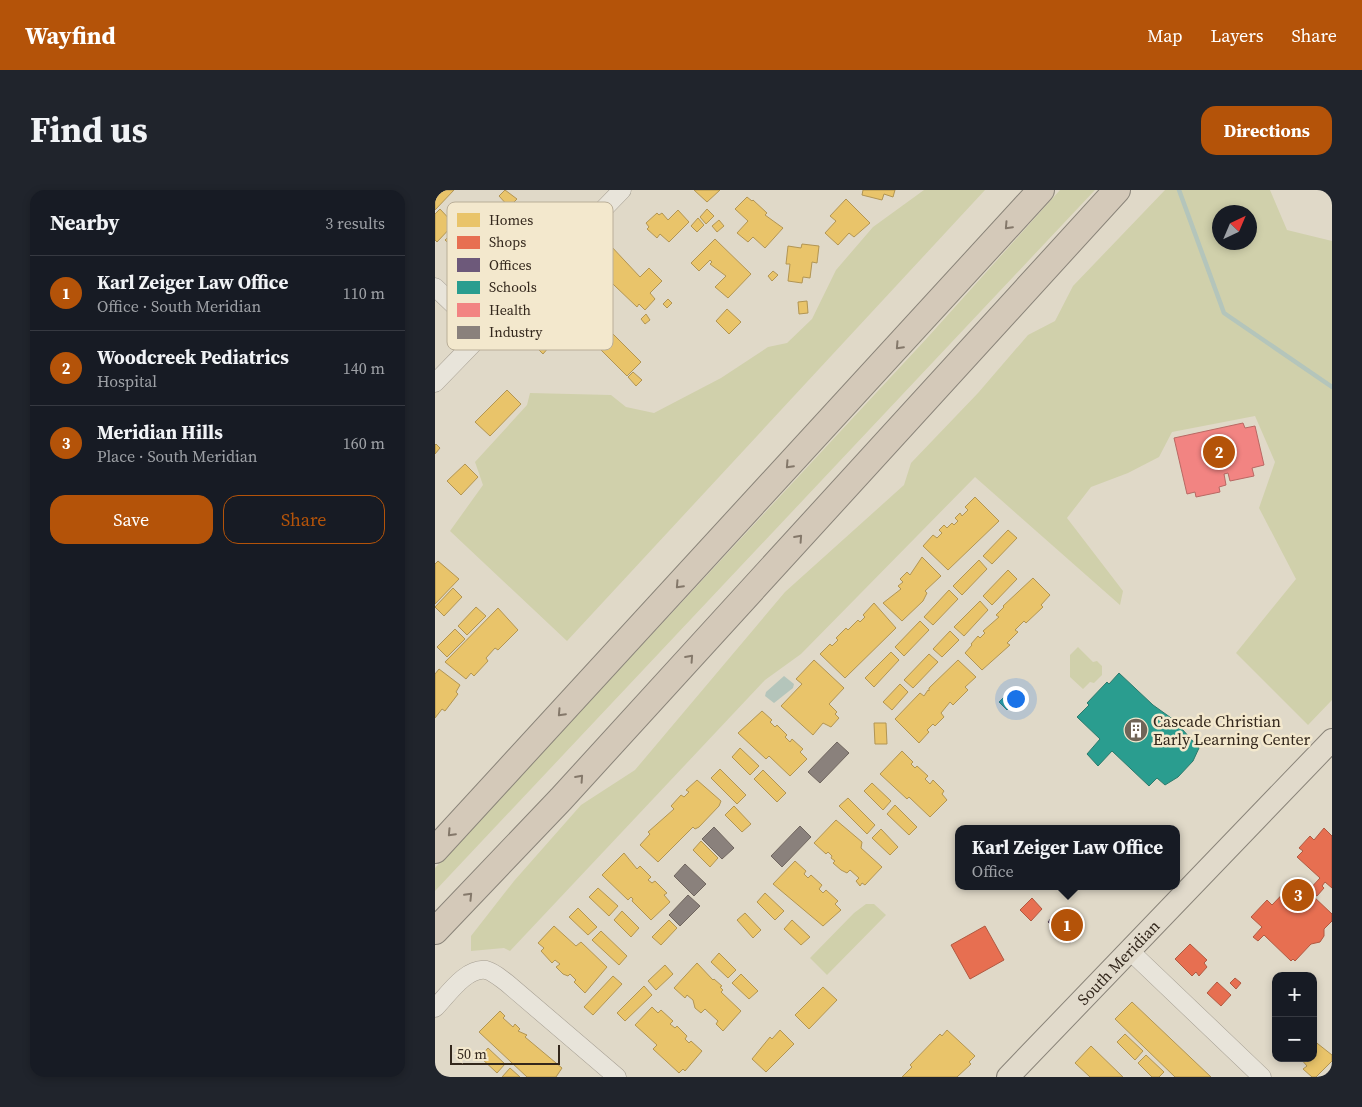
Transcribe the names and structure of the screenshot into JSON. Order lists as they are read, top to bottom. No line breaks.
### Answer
{"streets":{"main road":["South Meridian"]},"places":{"building":["Cascade Christian Early Learning Center"]},"legend":["Homes","Shops","Offices","Schools","Health","Industry"],"scale_bar":"50 m","north":"top right","page":{"header":"Wayfind","nav":["Map","Layers","Share"],"title":"Find us","buttons":["Directions",["Save","Share"]],"heading":["Nearby","3 results"],"list":[{"mark":"1","name":"Karl Zeiger Law Office","note":"Office · South Meridian","value":"110 m"},{"mark":"2","name":"Woodcreek Pediatrics","note":"Hospital","value":"140 m"},{"mark":"3","name":"Meridian Hills","note":"Place · South Meridian","value":"160 m"}],"pins":["2","3","1"],"popup":["Karl Zeiger Law Office","Office"],"map_buttons":["+","−"],"scale":"50 m"}}
